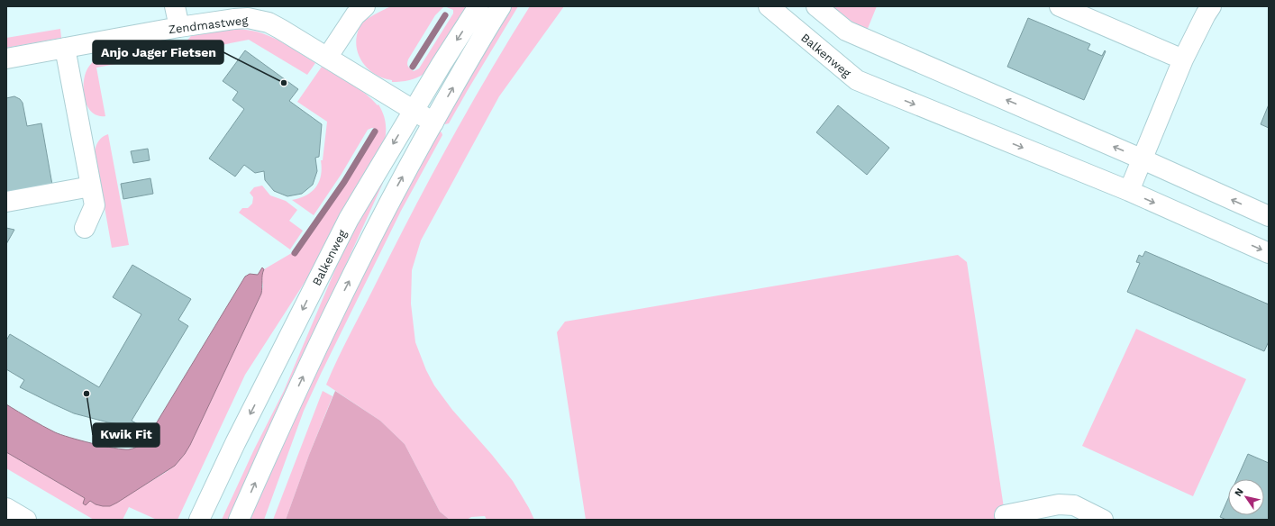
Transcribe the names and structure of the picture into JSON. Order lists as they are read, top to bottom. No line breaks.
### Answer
{"streets":{"main road":["Zendmastweg","Balkenweg"]},"crossings":[["Zendmastweg","Balkenweg"]],"places":["Anjo Jager Fietsen","Kwik Fit"],"north":"top left"}
